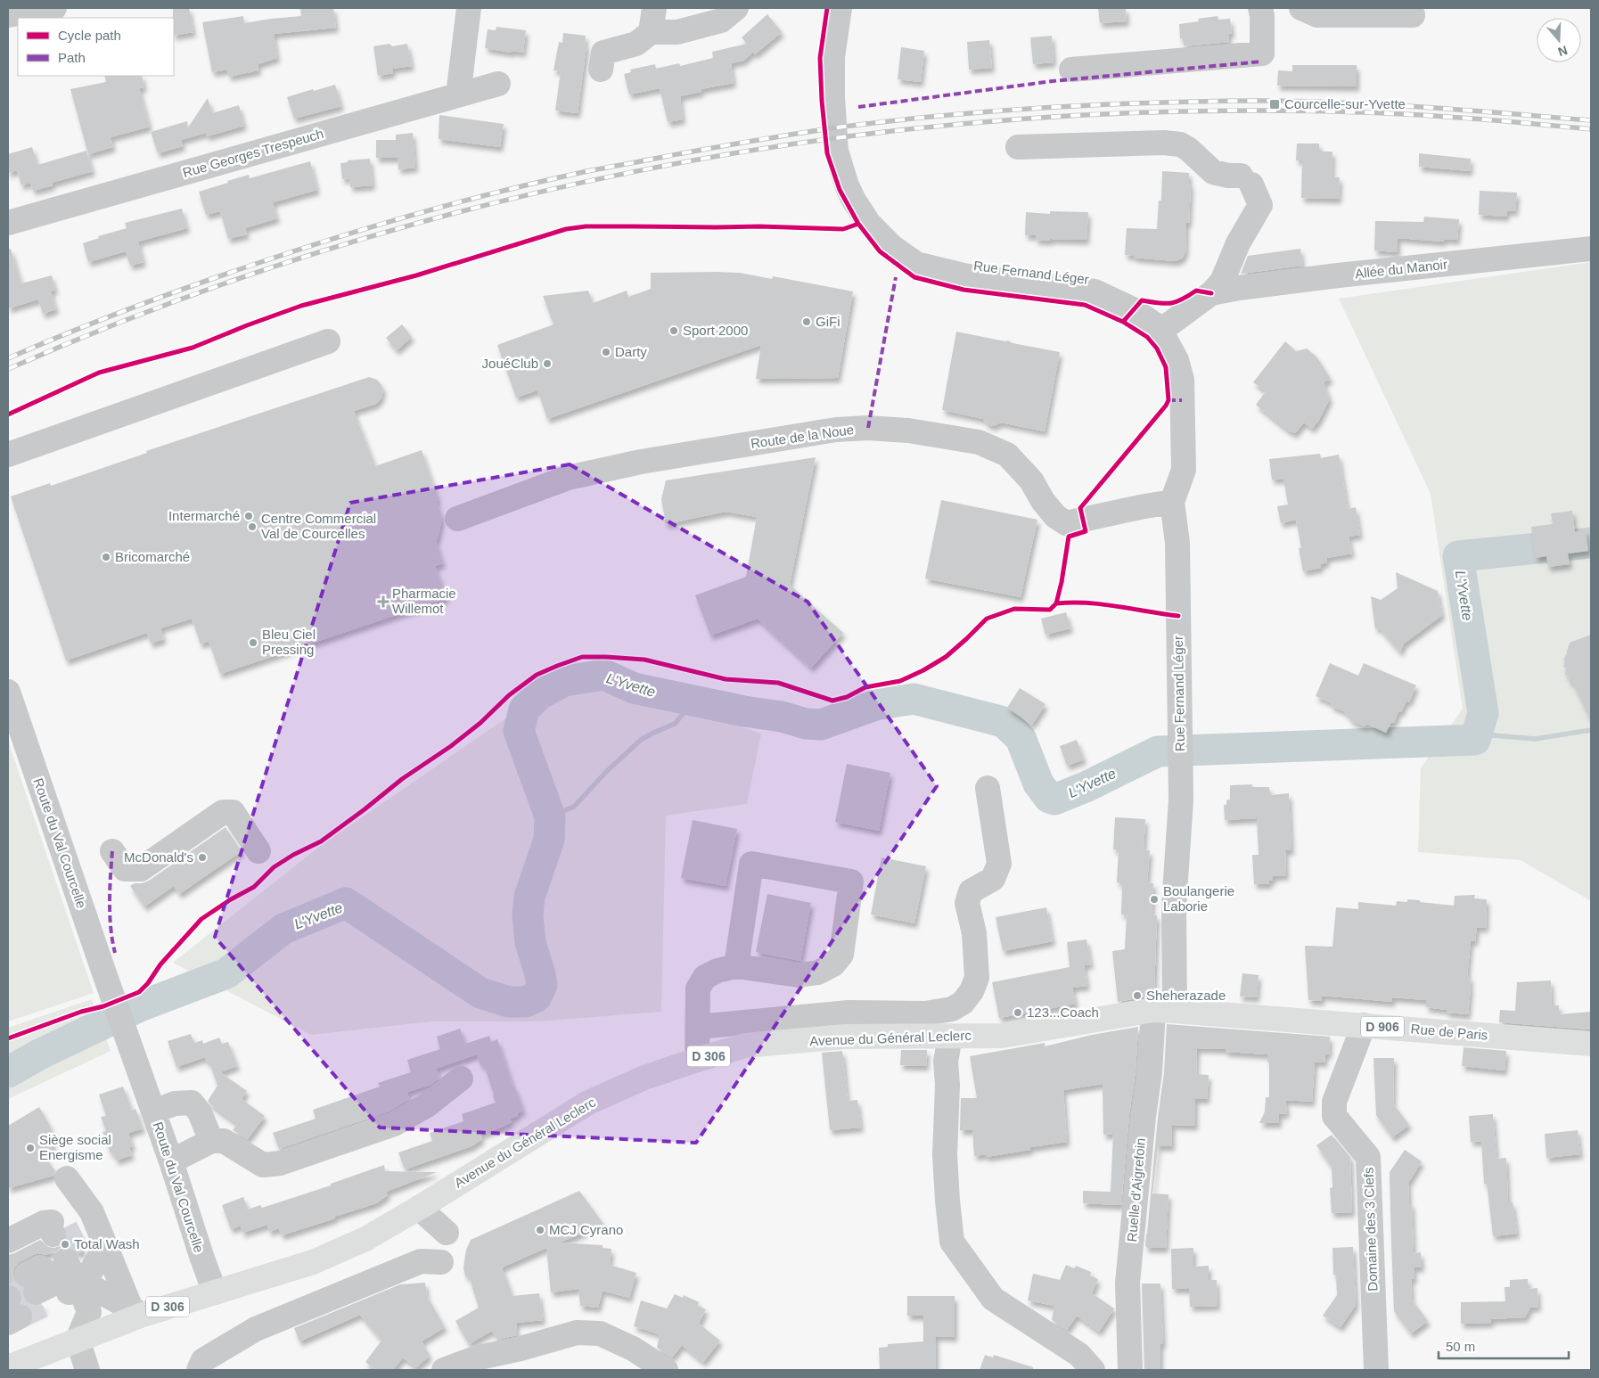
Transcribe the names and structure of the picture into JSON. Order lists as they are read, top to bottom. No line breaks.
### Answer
{"streets":{"main road":["D 906","Rue de Paris","Avenue du Général Leclerc","D 306"],"street":["Rue Georges Trespeuch","Allée du Manoir","Rue Fernand Léger","Route de la Noue","Route du Val Courcelle","Ruelle d'Aigrefoin","Domaine des 3 Clefs"]},"crossings":[["Rue Fernand Léger","Route de la Noue"],["Rue Fernand Léger","Rue de Paris"],["Rue Fernand Léger","Avenue du Général Leclerc"],["Rue Fernand Léger","Ruelle d'Aigrefoin"],["Route du Val Courcelle","Avenue du Général Leclerc"],["Rue de Paris","Avenue du Général Leclerc"],["Rue de Paris","Ruelle d'Aigrefoin"],["Rue de Paris","Domaine des 3 Clefs"],["Avenue du Général Leclerc","Ruelle d'Aigrefoin"]],"water":["L'Yvette"],"places":{"transit":["Courcelle-sur-Yvette"],"other":["GiFi","Sport 2000","Darty","JouéClub","Intermarché","Centre Commercial Val de Courcelles","Bricomarché","Bleu Ciel Pressing","McDonald's","Boulangerie Laborie","Sheherazade","123...Coach","Siège social Energisme","MCJ Cyrano","Total Wash"],"health":["Pharmacie Willemot"]},"legend":["Cycle path","Path"],"scale_bar":"50 m","north":"bottom"}
